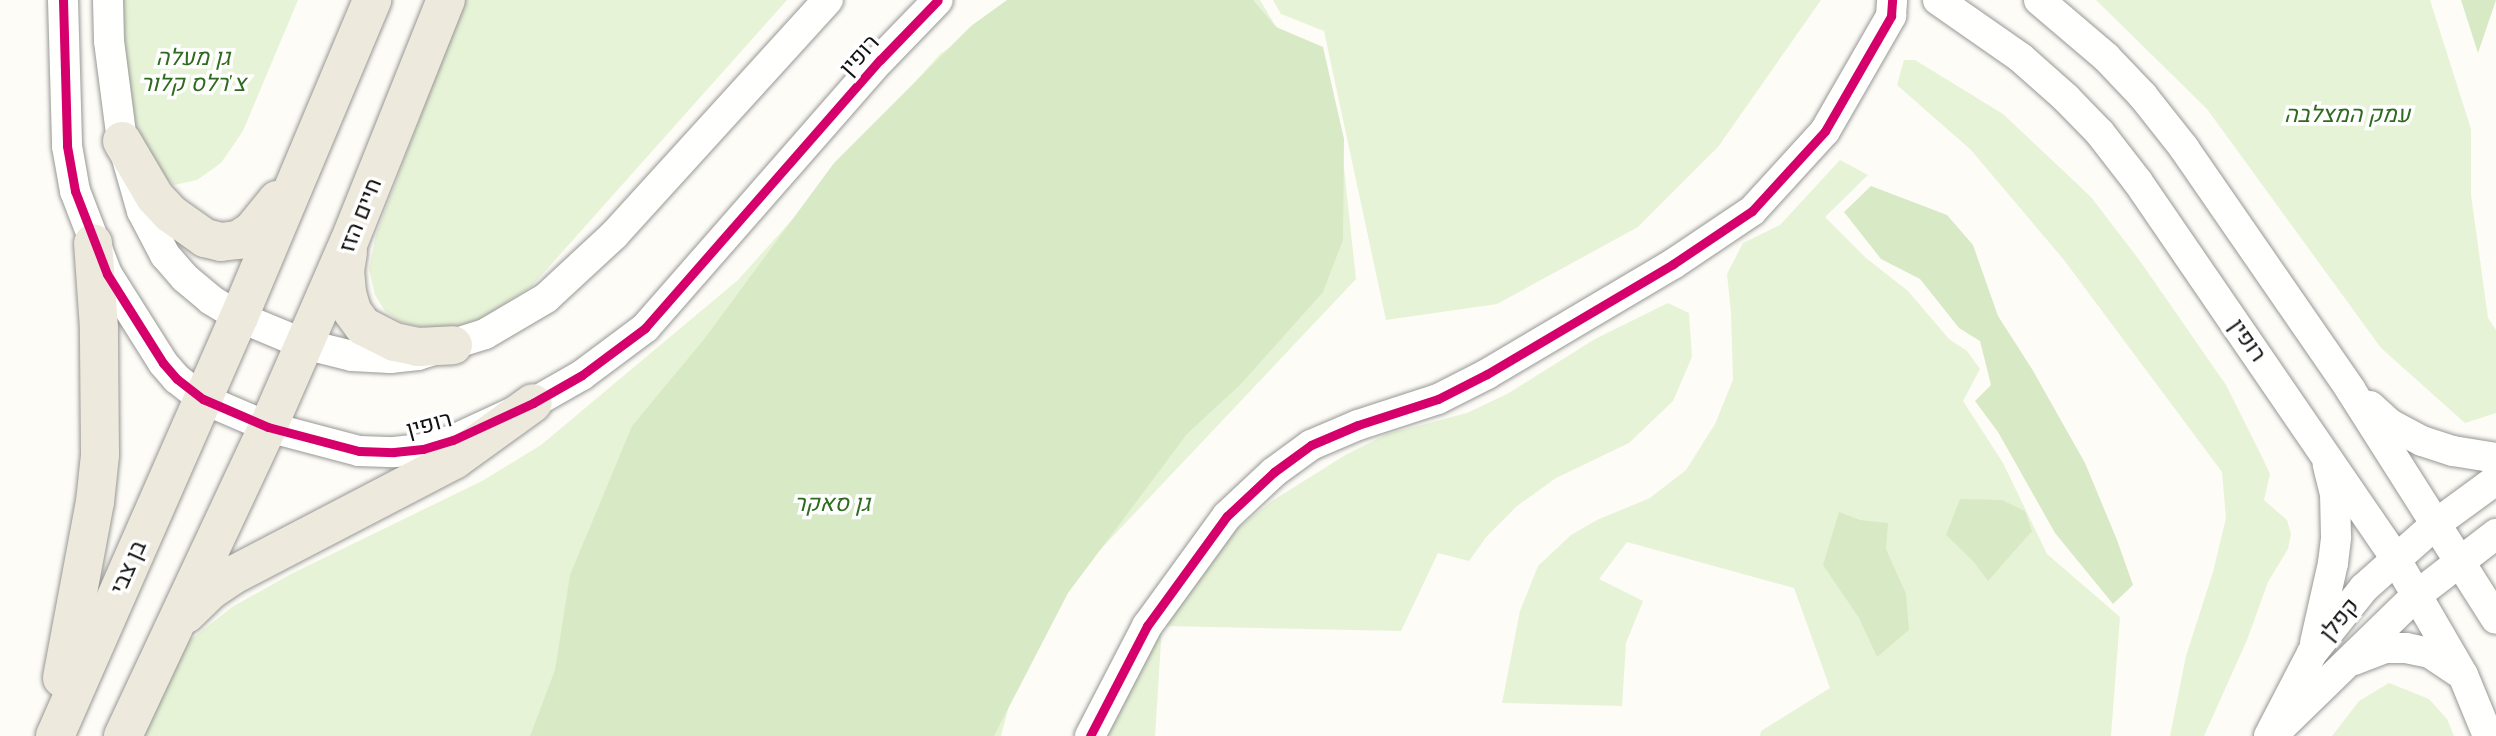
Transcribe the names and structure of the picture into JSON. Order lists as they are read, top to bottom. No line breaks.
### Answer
{"streets":{"main road":["חיים הזז","בן צבי"],"street":["רופין","קפלן"]},"crossings":[["רופין","חיים הזז"],["רופין","בן צבי"],["רופין","קפלן"]],"parks":["גן מעלה צ'רלס קלור","עמק המצלבה","גן סאקר"]}
